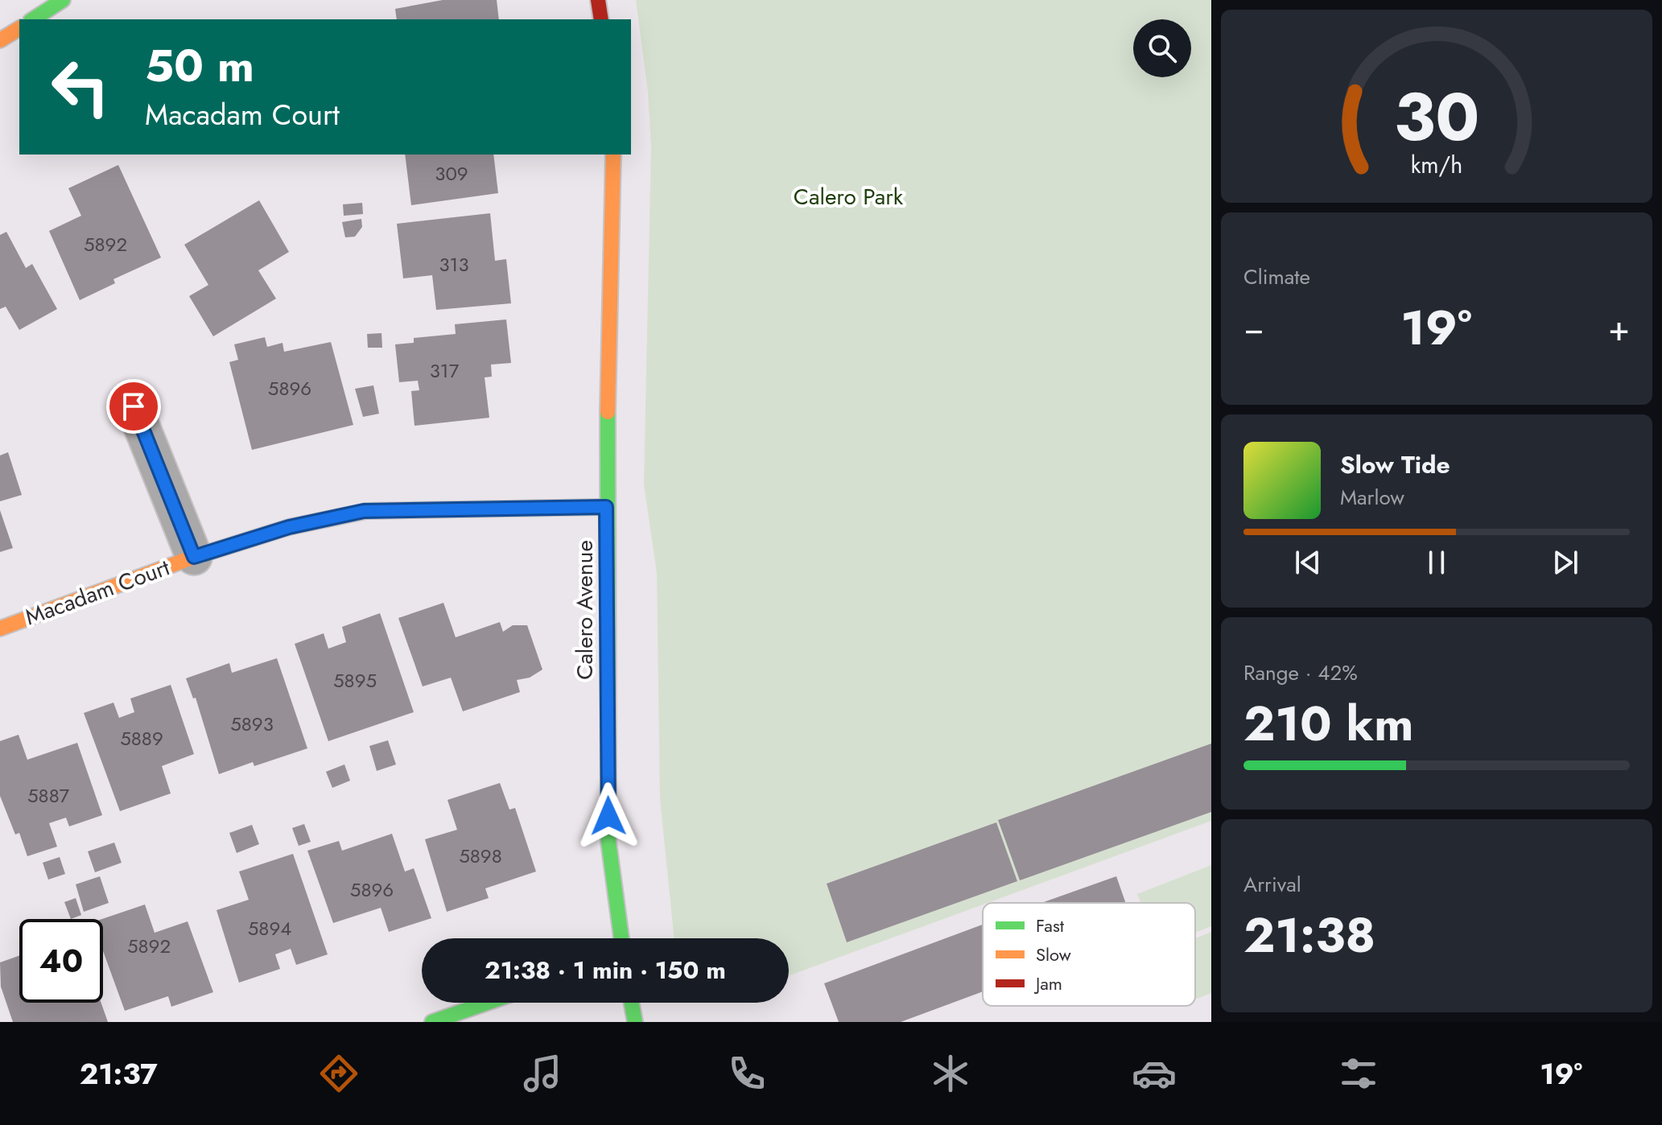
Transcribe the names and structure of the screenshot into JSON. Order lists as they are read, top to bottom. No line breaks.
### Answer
{"streets":{"street":["Macadam Court","Calero Avenue"]},"crossings":[["Macadam Court","Calero Avenue"]],"parks":["Calero Park"],"house_numbers":["309","5892","313","317","5896","5895","5893","5889","5887","5898","5896","5894","5892"],"legend":["Fast","Slow","Jam"],"page":{"turn":["50 m","Macadam Court"],"tile":["Climate",["Range · 42%","210 km"],["Arrival","21:38"]],"heat":["−","19°","+"],"song":["Slow Tide","Marlow"],"limit":"40","trip":"21:38 · 1 min · 150 m","tabs":["21:37","19°"],"gauge":["30","km/h"]}}
